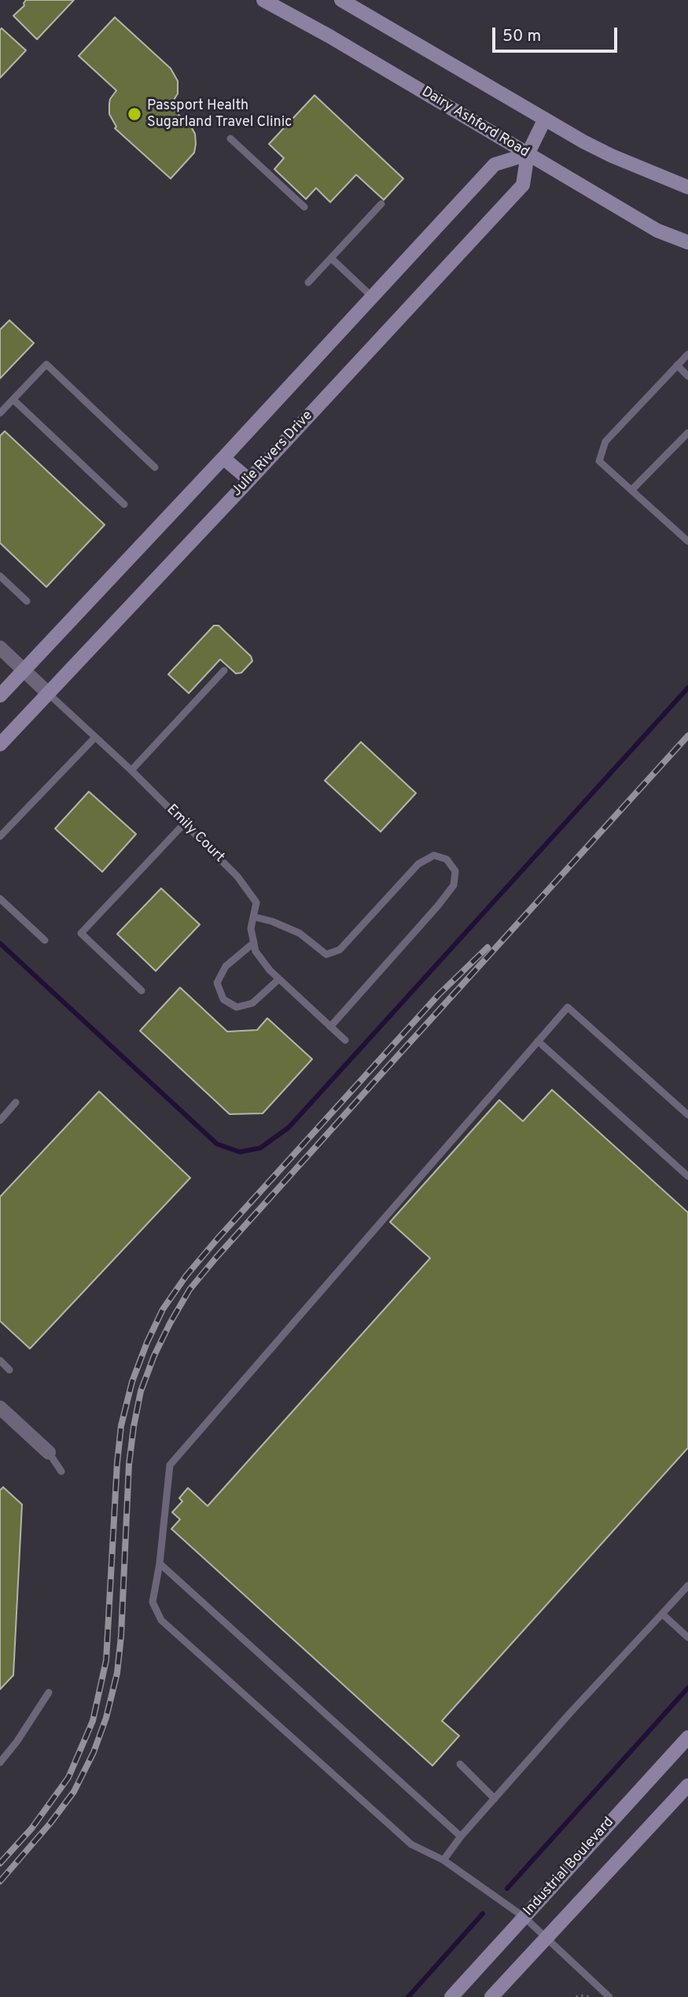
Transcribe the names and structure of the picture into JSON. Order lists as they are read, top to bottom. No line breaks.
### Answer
{"streets":{"street":["Dairy Ashford Road","Julie Rivers Drive","Emily Court","Industrial Boulevard"]},"crossings":[["Dairy Ashford Road","Julie Rivers Drive"],["Julie Rivers Drive","Emily Court"]],"places":["Passport Health Sugarland Travel Clinic"],"scale_bar":"50 m"}
